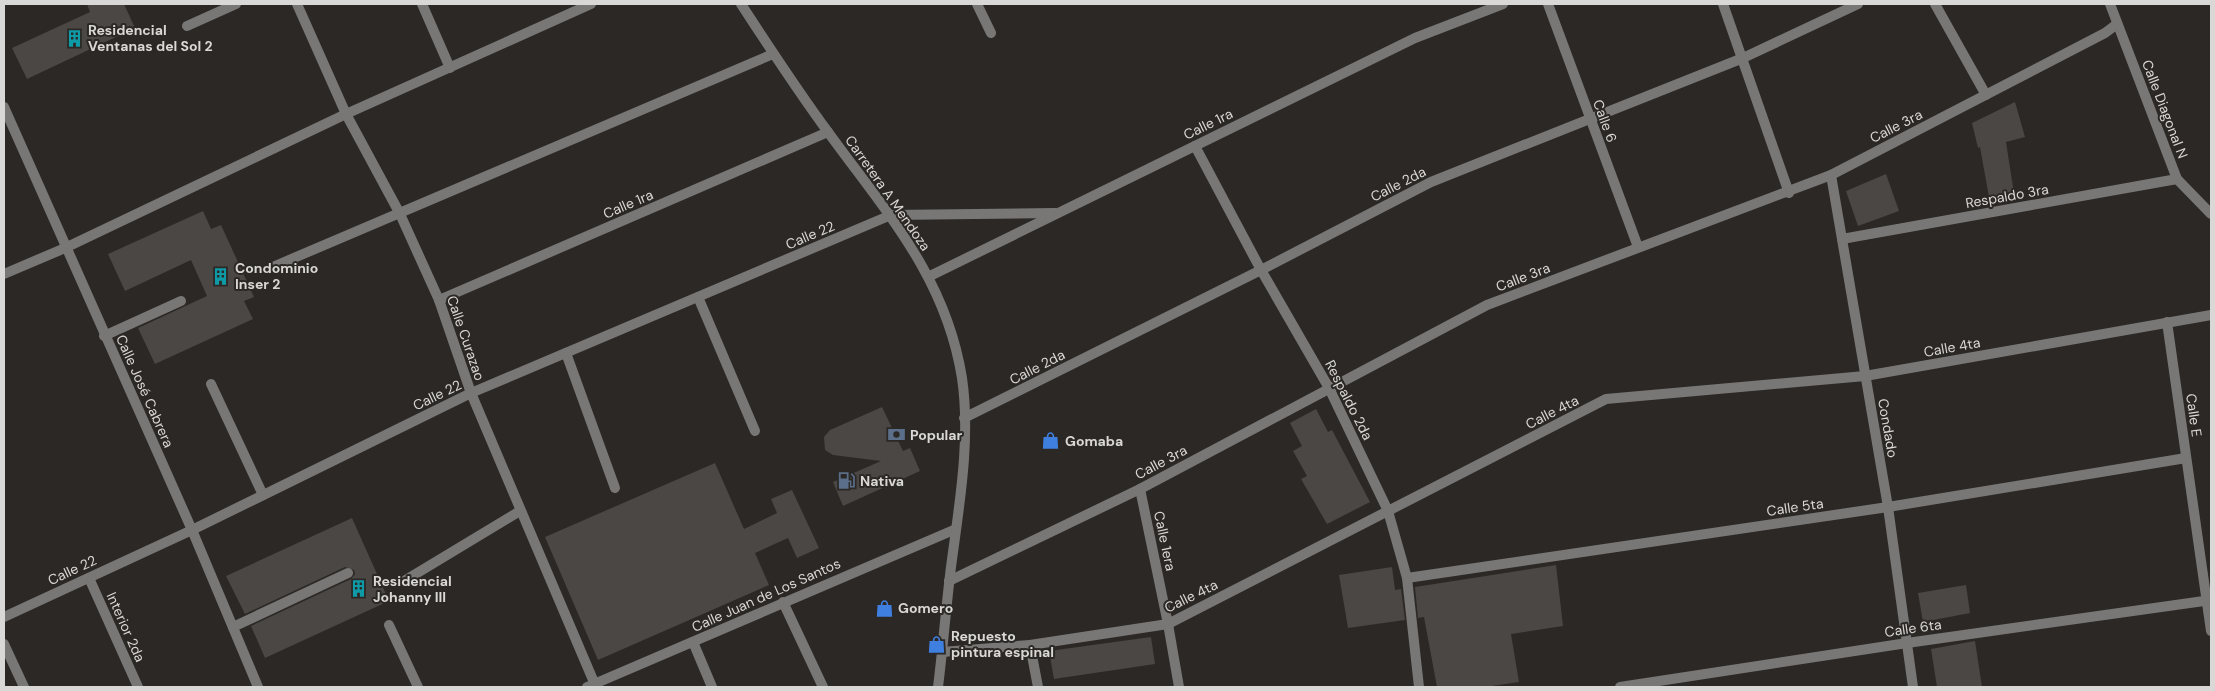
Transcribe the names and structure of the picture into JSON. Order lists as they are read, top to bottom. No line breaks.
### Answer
{"streets":{"street":["Calle Diagonal N","Calle 6","Calle 1ra","Calle 3ra","Calle 2da","Carretera A Mendoza","Respaldo 3ra","Calle 22","Calle Curazao","Calle 4ta","Calle José Cabrera","Respaldo 2da","Calle E","Condado","Calle 5ta","Calle 1era","Calle Juan de Los Santos","Interior 2da","Calle 6ta"]},"crossings":[["Calle Diagonal N","Calle 3ra"],["Calle Diagonal N","Respaldo 3ra"],["Calle 6","Calle 3ra"],["Calle 6","Calle 2da"],["Calle 1ra","Carretera A Mendoza"],["Calle 1ra","Calle Curazao"],["Calle 1ra","Respaldo 2da"],["Calle 3ra","Carretera A Mendoza"],["Calle 3ra","Respaldo 2da"],["Calle 3ra","Condado"],["Calle 3ra","Calle 1era"],["Calle 2da","Carretera A Mendoza"],["Calle 2da","Respaldo 2da"],["Carretera A Mendoza","Calle 22"],["Carretera A Mendoza","Calle 4ta"],["Carretera A Mendoza","Calle Juan de Los Santos"],["Respaldo 3ra","Condado"],["Calle 22","Calle Curazao"],["Calle 22","Calle José Cabrera"],["Calle 22","Interior 2da"],["Calle Curazao","Calle Juan de Los Santos"],["Calle 4ta","Respaldo 2da"],["Calle 4ta","Calle E"],["Calle 4ta","Condado"],["Calle 4ta","Calle 1era"],["Respaldo 2da","Calle 5ta"],["Calle E","Calle 5ta"],["Calle E","Calle 6ta"],["Condado","Calle 5ta"],["Condado","Calle 6ta"]],"places":{"building":["Residencial Ventanas del Sol 2","Condominio Inser 2","Residencial Johanny III"],"bank":["Popular"],"shop":["Gomaba","Gomero","Repuesto pintura espinal"],"fuel station":["Nativa"]}}
